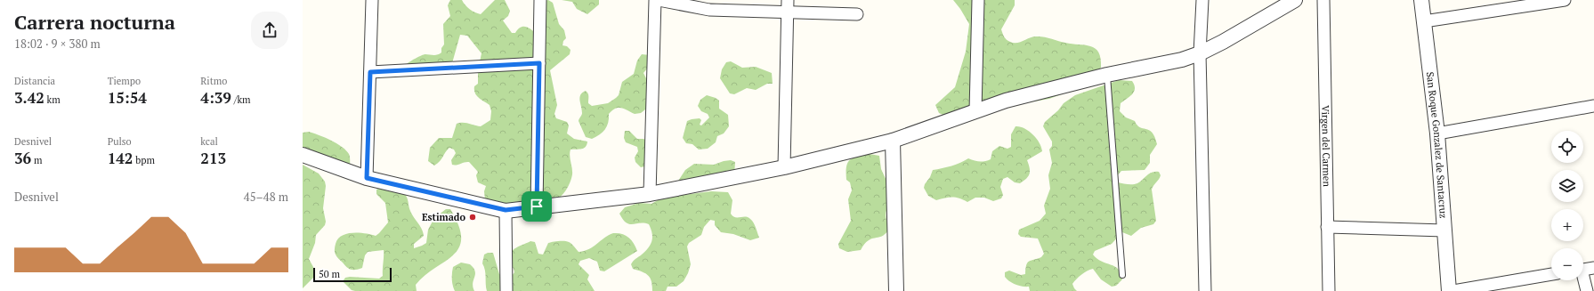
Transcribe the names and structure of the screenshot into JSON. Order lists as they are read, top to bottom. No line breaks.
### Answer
{"streets":{"street":["San Roque Gonzalez de Santacruz","Virgen del Carmen"]},"places":["Estimado"],"scale_bar":"50 m","page":{"heading":["Carrera nocturna","18:02 · 9 × 380 m"],"stats":[["Distancia","3.42 km"],["Tiempo","15:54"],["Ritmo","4:39 /km"],["Desnivel","36 m"],["Pulso","142 bpm"],["kcal","213"]],"map_buttons":["+","−"],"chart":["Desnivel","45–48 m"],"scale":"50 m"}}
